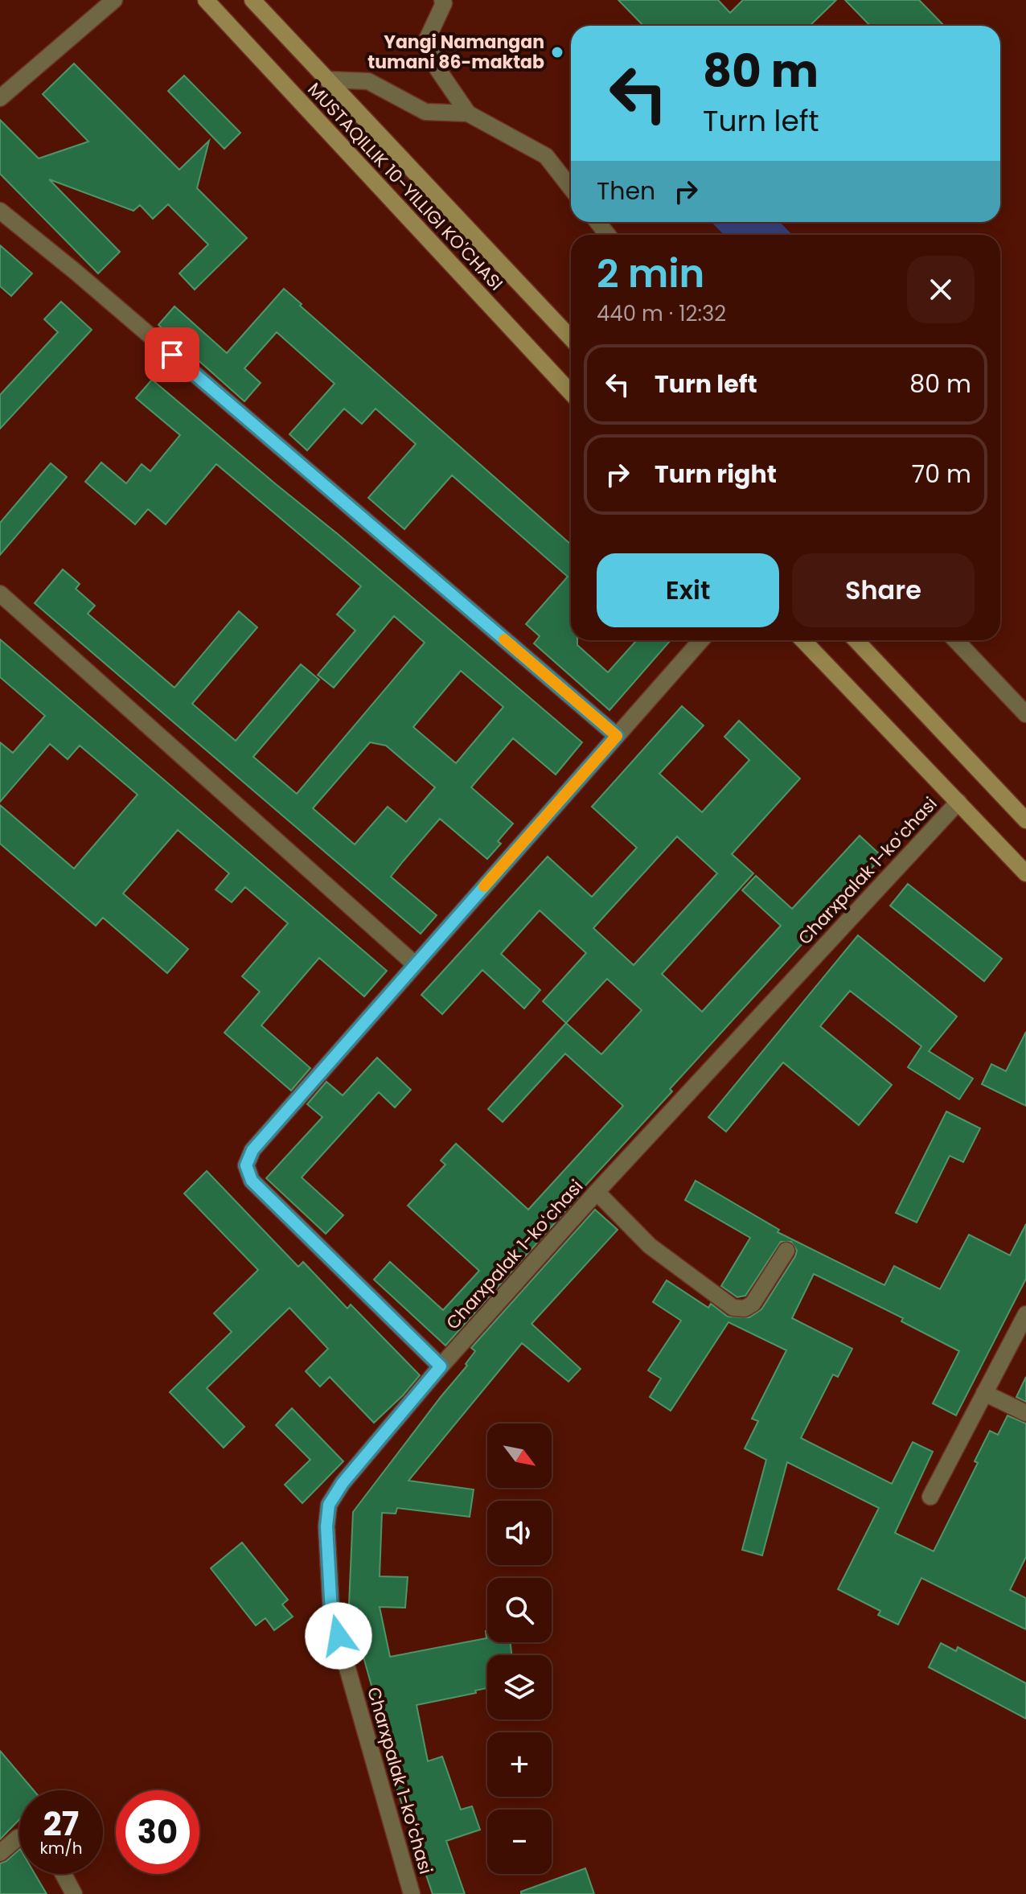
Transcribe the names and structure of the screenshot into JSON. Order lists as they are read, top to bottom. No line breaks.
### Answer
{"streets":{"main road":["MUSTAQILLIK 10-YILLIGI KO'CHASI"],"street":["Charxpalak 1-koʻchasi"]},"places":["Yangi Namangan tumani 86-maktab"],"north":"bottom right","page":{"turn":["80 m","Turn left"],"then":"Then","heading":["2 min","440 m · 12:32"],"list":[{"name":"Turn left","value":"80 m"},{"name":"Turn right","value":"70 m"}],"buttons":["Exit","Share"],"map_buttons":["+","−"],"speed":"27 km/h","limit":"30"}}
